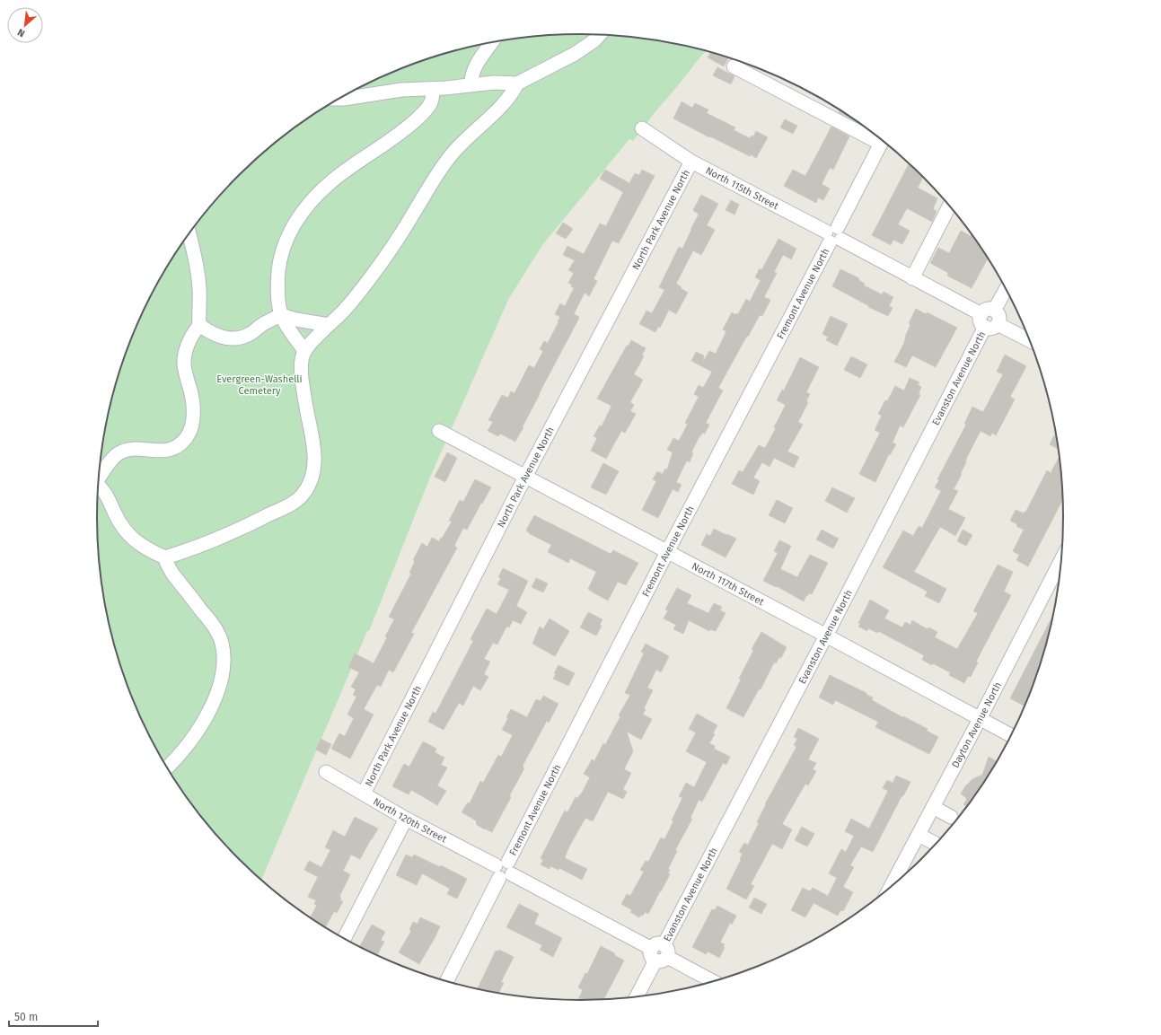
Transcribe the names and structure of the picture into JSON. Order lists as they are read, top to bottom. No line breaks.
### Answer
{"streets":{"street":["North 115th Street","North Park Avenue North","Fremont Avenue North","Evanston Avenue North","North 117th Street","Dayton Avenue North","North 120th Street"]},"crossings":[["North 115th Street","North Park Avenue North"],["North 115th Street","Fremont Avenue North"],["North 115th Street","Evanston Avenue North"],["North Park Avenue North","North 117th Street"],["North Park Avenue North","North 120th Street"],["Fremont Avenue North","North 117th Street"],["Fremont Avenue North","North 120th Street"],["Evanston Avenue North","North 117th Street"],["Evanston Avenue North","North 120th Street"],["North 117th Street","Dayton Avenue North"]],"parks":["Evergreen-Washelli Cemetery"],"scale_bar":"50 m","north":"bottom left"}
